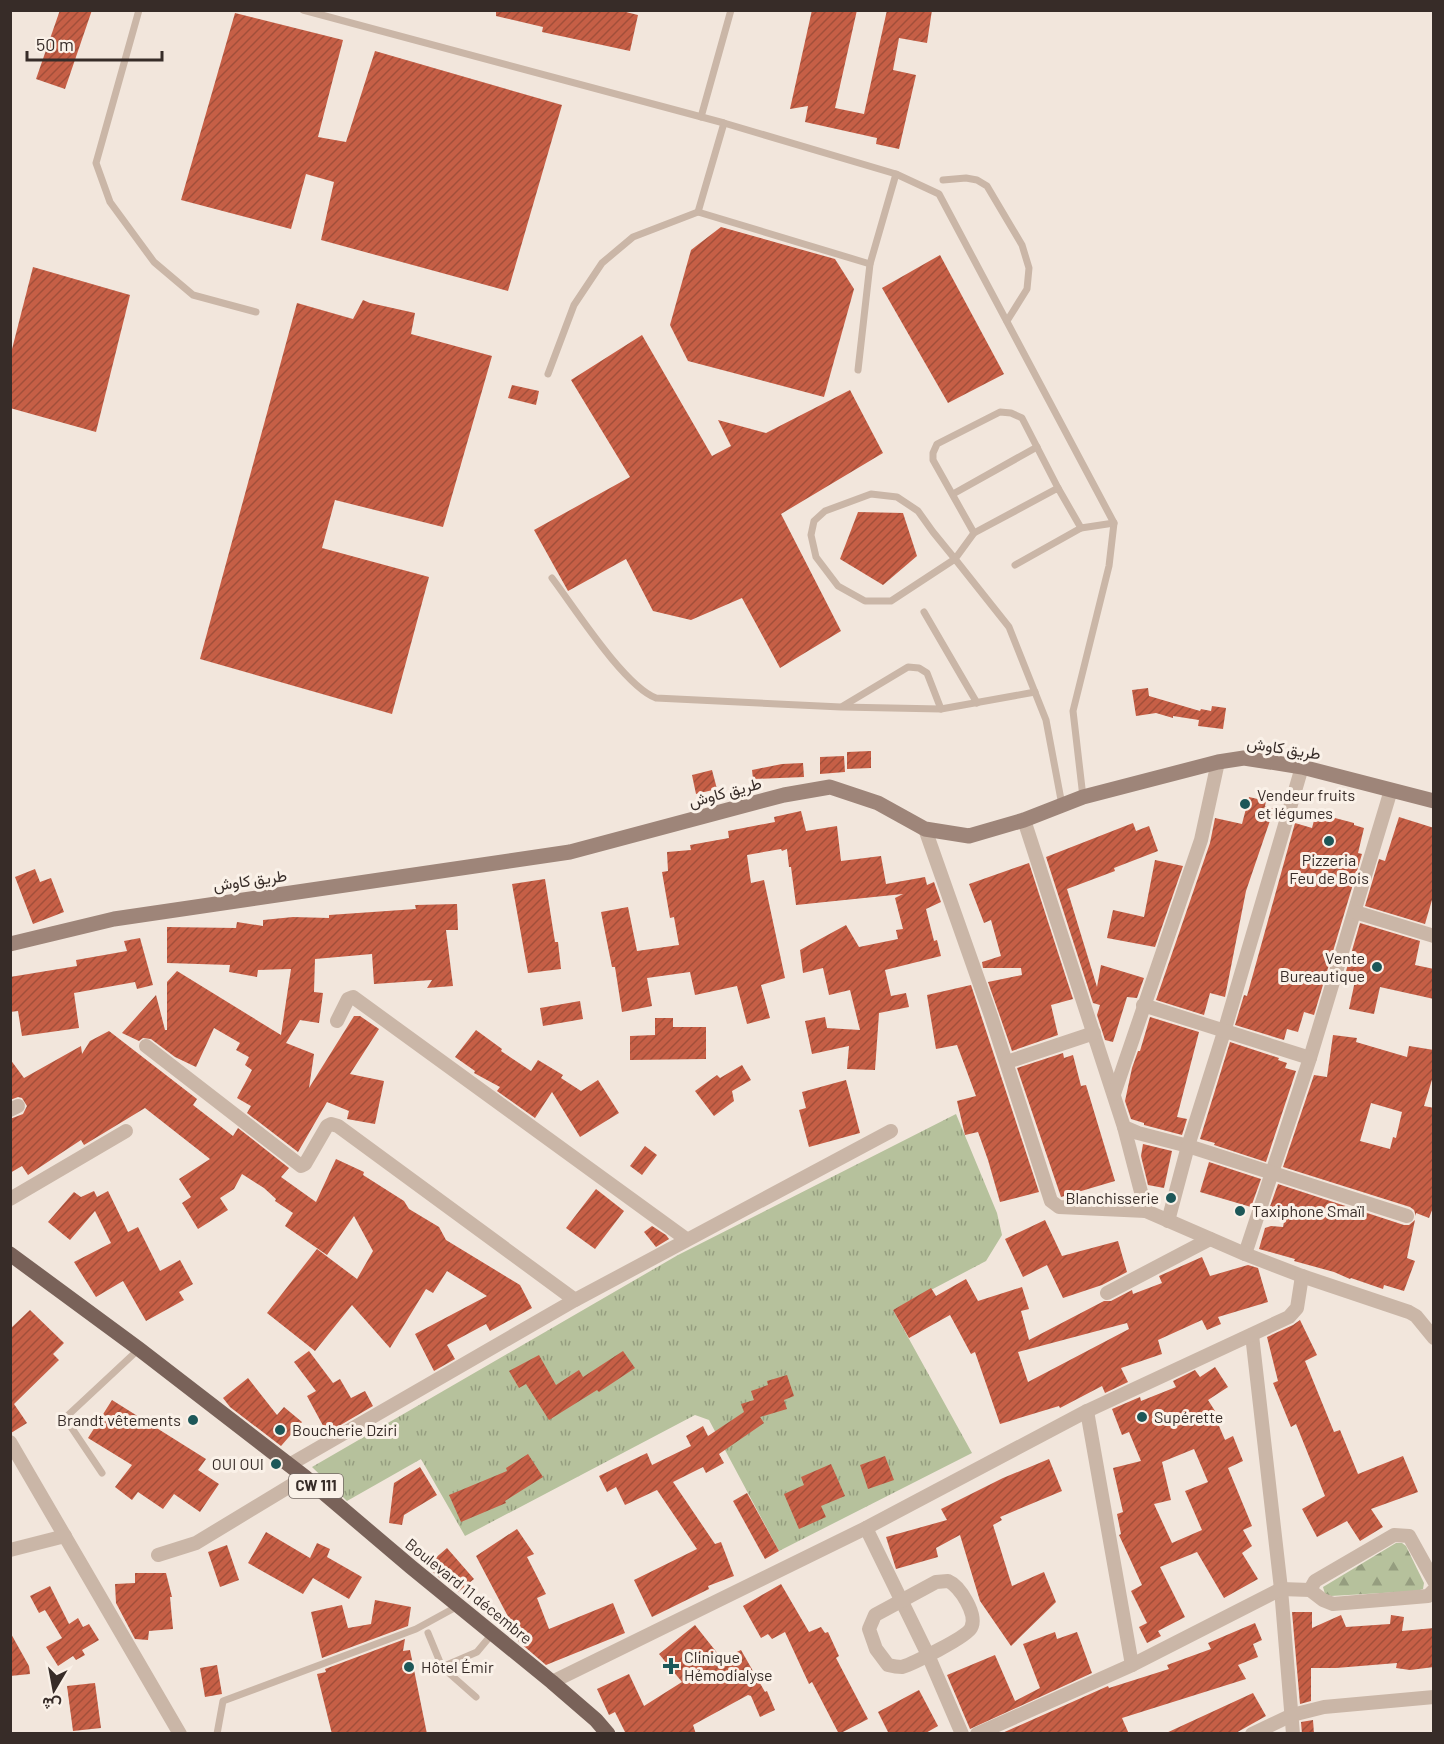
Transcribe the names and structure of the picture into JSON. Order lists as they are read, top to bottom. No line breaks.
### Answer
{"streets":{"main road":["CW 111","Boulevard 11 décembre"],"street":["طريق كاوش"]},"places":{"other":["Vendeur fruits et légumes","Pizzeria Feu de Bois","Vente Bureautique","Blanchisserie","Taxiphone Smaïl","Supérette","Brandt vêtements","Boucherie Dziri","OUI OUI","Hôtel Émir"],"health":["Clinique Hémodialyse"]},"scale_bar":"50 m","north":"bottom"}
